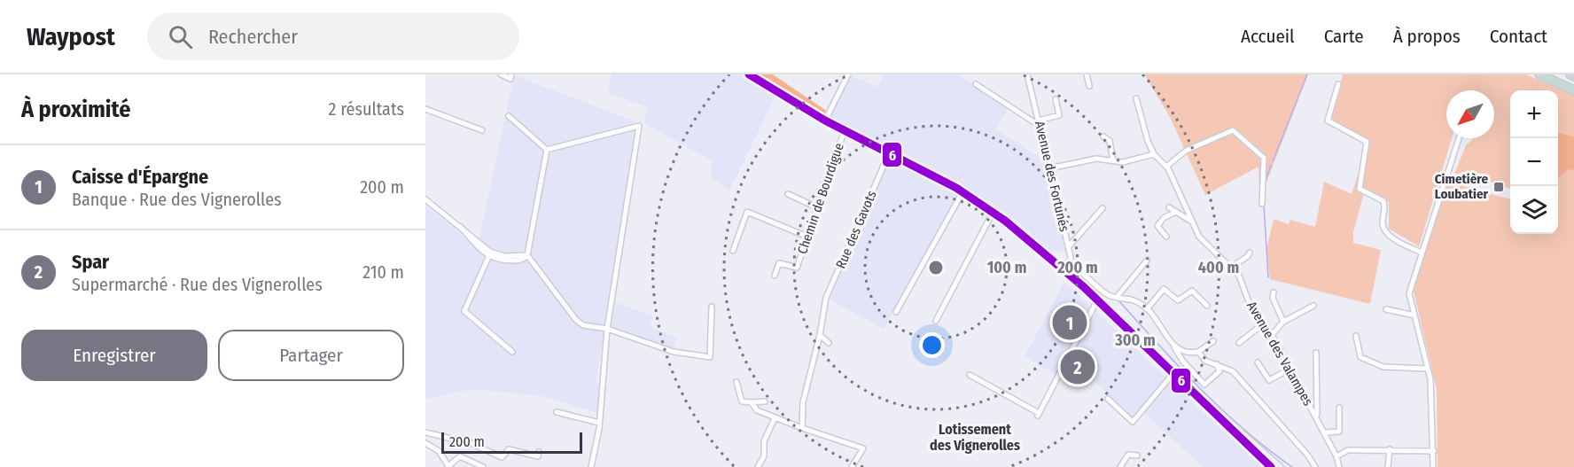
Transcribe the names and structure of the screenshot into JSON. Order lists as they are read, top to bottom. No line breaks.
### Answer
{"streets":{"street":["Avenue des Fortunés","Chemin de Bourdigue","Rue des Gavots","Avenue des Valampes"]},"districts":["Lotissement des Vignerolles"],"places":{"transit":["Cimetière Loubatier"]},"lines":["transit line 6"],"scale_bar":"200 m","north":"bottom left","page":{"header":"Waypost","search":"Rechercher","nav":["Accueil","Carte","À propos","Contact"],"heading":["À proximité","2 résultats"],"map_buttons":["+","−"],"list":[{"mark":"1","name":"Caisse d'Épargne","note":"Banque · Rue des Vignerolles","value":"200 m"},{"mark":"2","name":"Spar","note":"Supermarché · Rue des Vignerolles","value":"210 m"}],"pins":["1","2"],"buttons":["Enregistrer","Partager"],"scale":"200 m"},"rings":["100 m","200 m","400 m","300 m"]}
